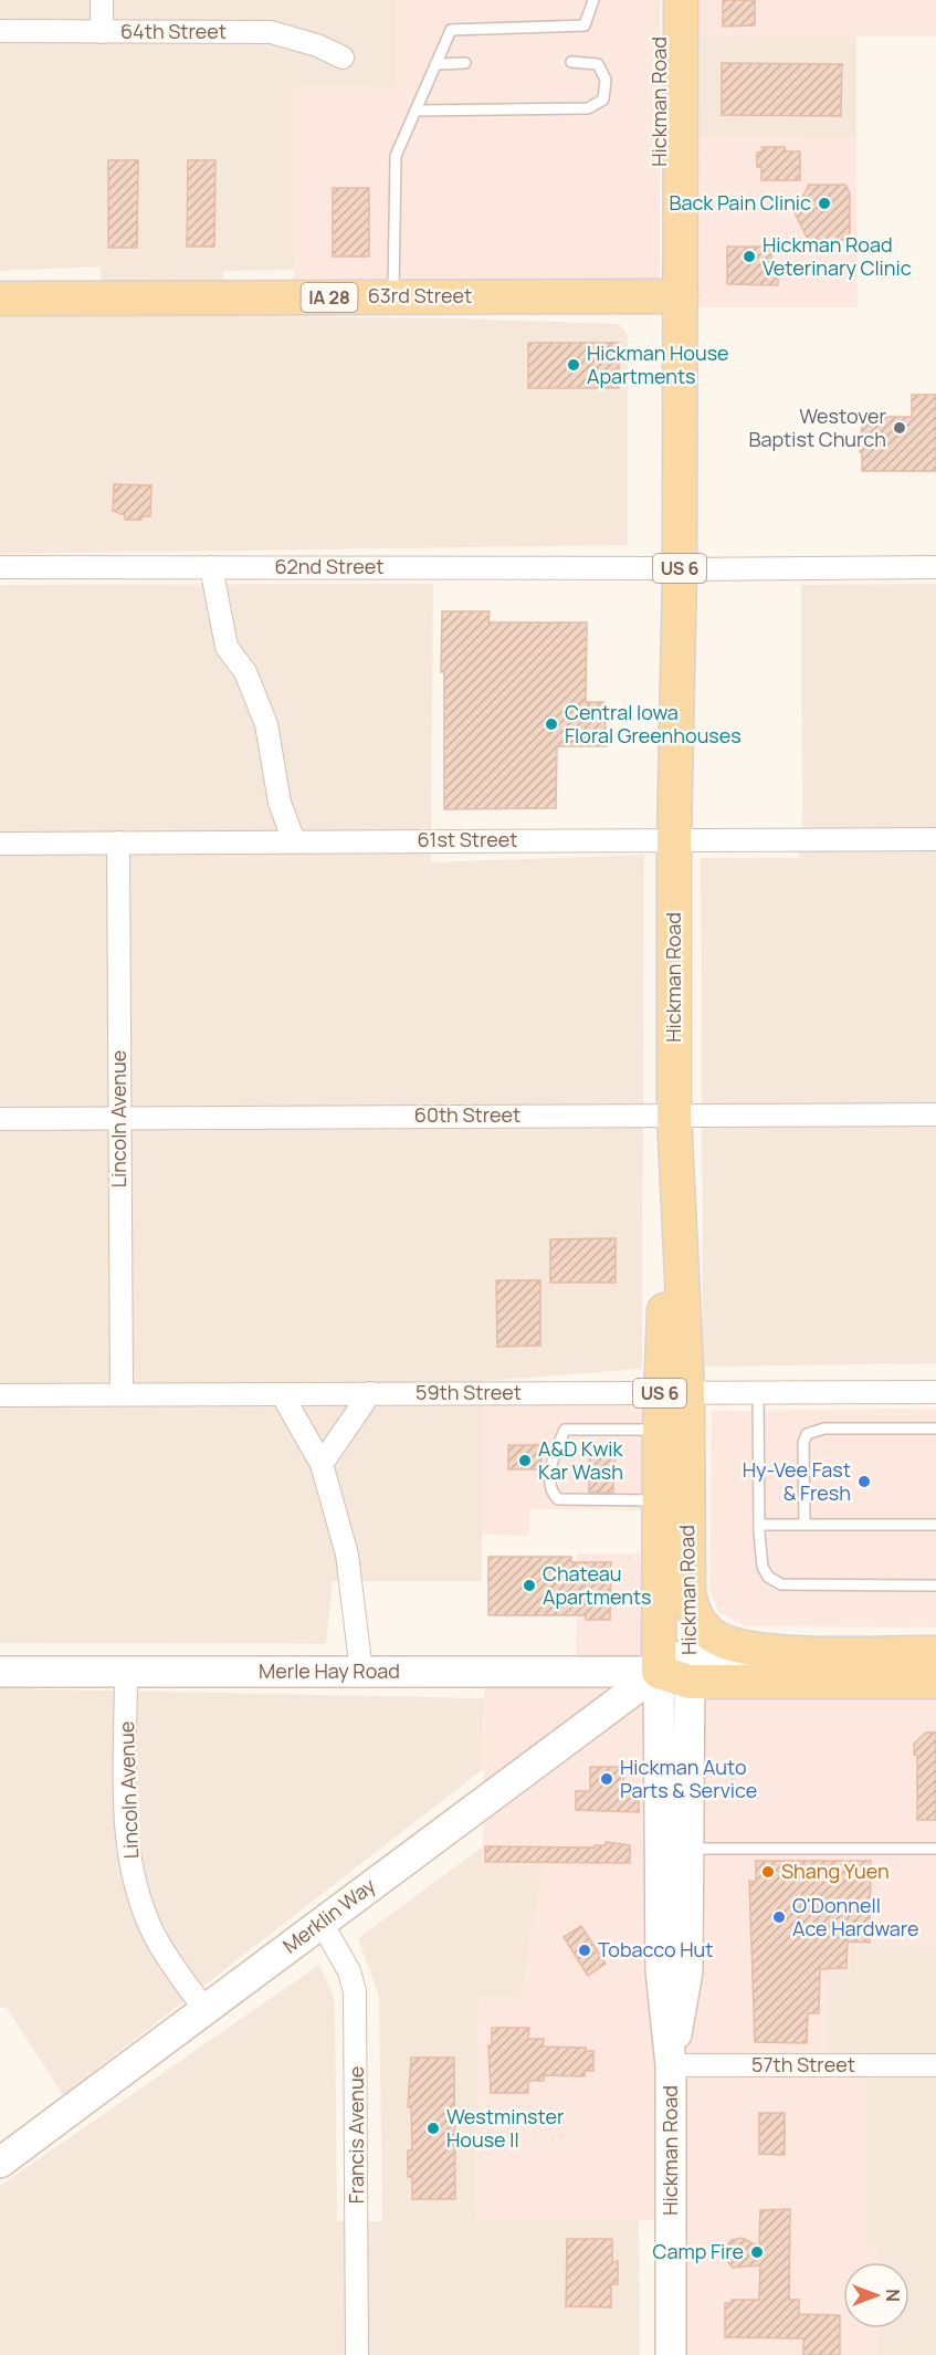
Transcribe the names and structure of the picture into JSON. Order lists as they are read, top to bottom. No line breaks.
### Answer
{"streets":{"main road":["Hickman Road","63rd Street","IA 28","US 6","Merle Hay Road","Merklin Way"],"street":["64th Street","62nd Street","61st Street","60th Street","Lincoln Avenue","59th Street","57th Street","Francis Avenue"]},"crossings":[["Hickman Road","63rd Street"],["Hickman Road","62nd Street"],["Hickman Road","US 6"],["Hickman Road","61st Street"],["Hickman Road","60th Street"],["Hickman Road","59th Street"],["Hickman Road","Merle Hay Road"],["Hickman Road","Merklin Way"],["Hickman Road","57th Street"],["US 6","Merle Hay Road"],["61st Street","Lincoln Avenue"],["60th Street","Lincoln Avenue"],["Lincoln Avenue","59th Street"],["Lincoln Avenue","Merle Hay Road"],["Lincoln Avenue","Merklin Way"],["Merle Hay Road","Merklin Way"],["Merklin Way","Francis Avenue"]],"places":["Back Pain Clinic","Hickman Road Veterinary Clinic","Hickman House Apartments","Westover Baptist Church","Central Iowa Floral Greenhouses","A&D Kwik Kar Wash","Hy-Vee Fast & Fresh","Chateau Apartments","Hickman Auto Parts & Service","Shang Yuen","O'Donnell Ace Hardware","Tobacco Hut","Westminster House II","Camp Fire"],"north":"right"}
